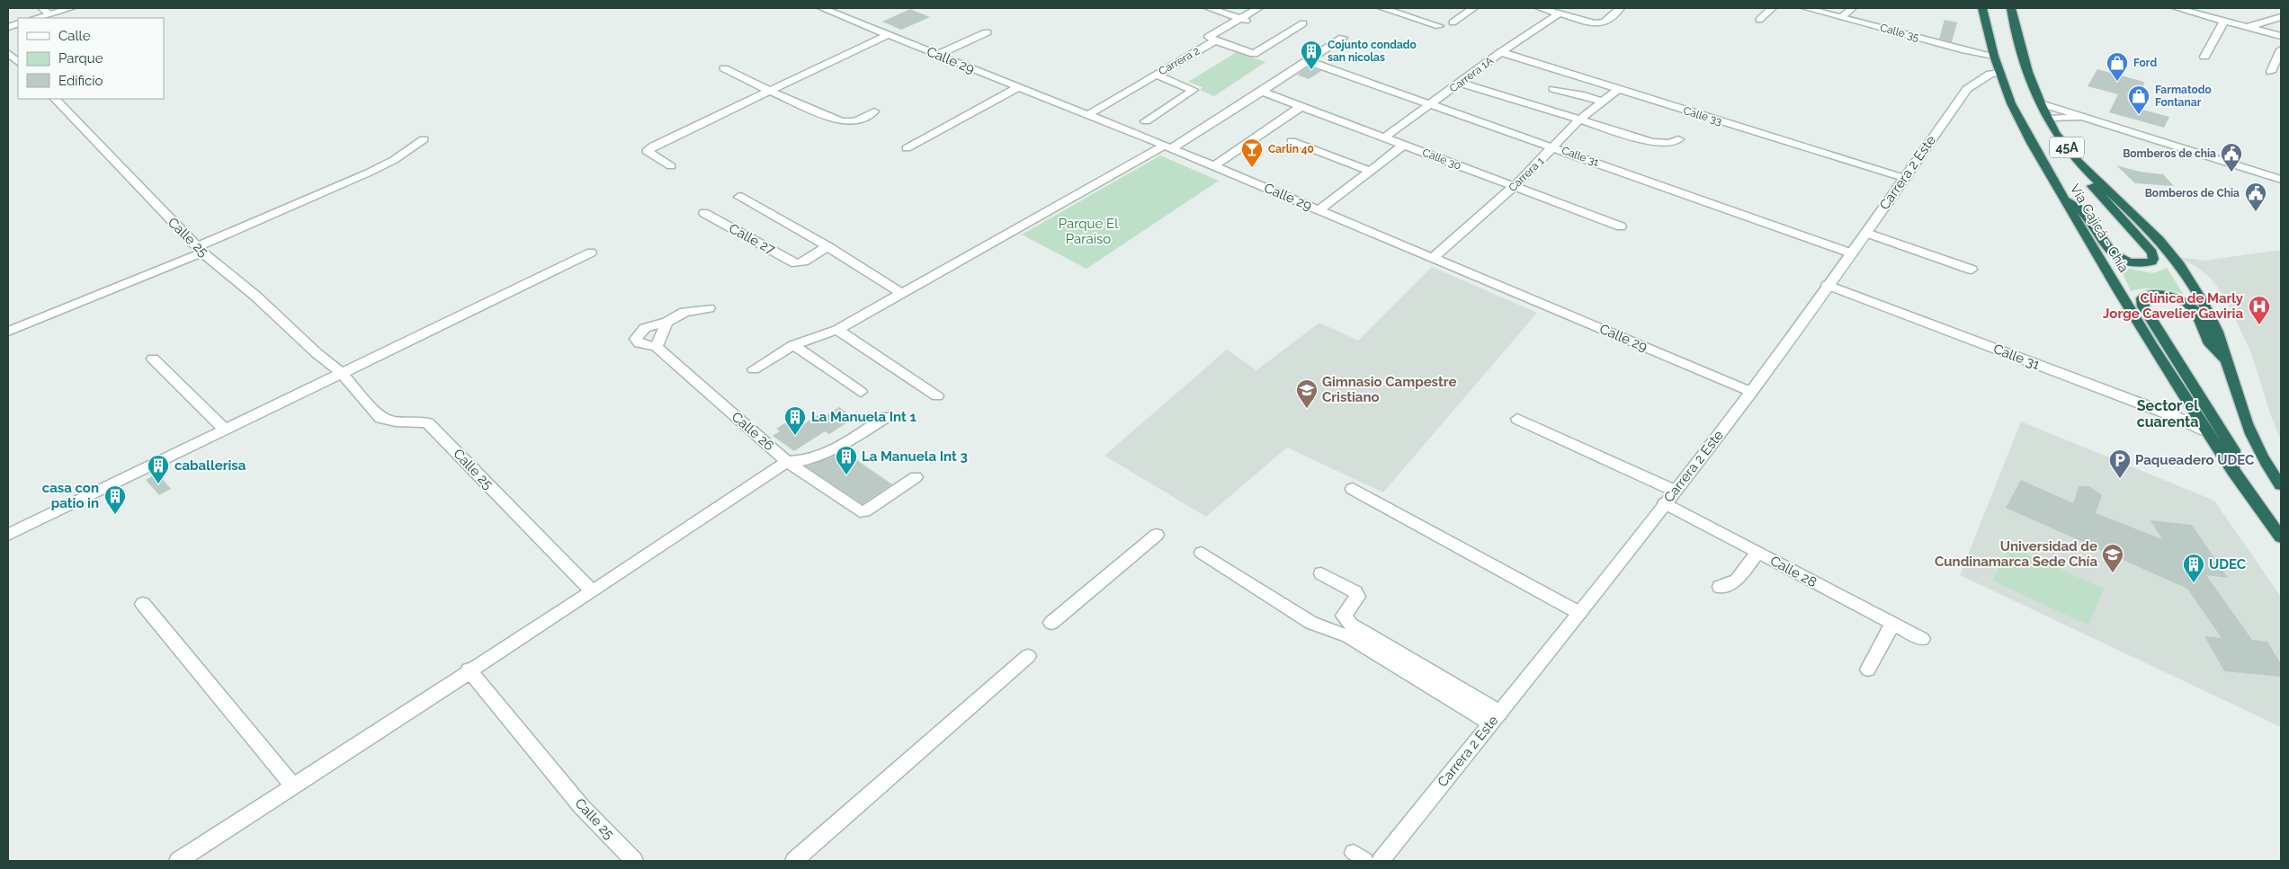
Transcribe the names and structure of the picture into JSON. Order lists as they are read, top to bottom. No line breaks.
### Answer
{"streets":{"highway":["45A","Vía Cajicá - Chía"],"street":["Calle 35","Calle 29","Carrera 2","Carrera 1A","Calle 33","Calle 31","Calle 30","Carrera 2 Este","Carrera 1","Calle 25","Calle 27","Calle 26","Calle 28"]},"crossings":[["Calle 35","Vía Cajicá - Chía"],["Calle 29","Carrera 2"],["Calle 29","Carrera 2 Este"],["Calle 29","Carrera 1"],["Carrera 1A","Calle 33"],["Carrera 1A","Calle 31"],["Carrera 1A","Calle 30"],["Calle 33","Carrera 2 Este"],["Calle 33","Carrera 1"],["Calle 31","Carrera 2 Este"],["Calle 31","Carrera 1"],["Calle 31","Vía Cajicá - Chía"],["Calle 30","Carrera 1"],["Carrera 2 Este","Vía Cajicá - Chía"],["Carrera 2 Este","Calle 28"]],"districts":["Sector el cuarenta"],"parks":["Parque El Paraiso"],"places":{"building":["Cojunto condado san nicolas","La Manuela Int 1","La Manuela Int 3","caballerisa","casa con patio in","UDEC"],"shop":["Ford","Farmatodo Fontanar"],"bar":["Carlin 40"],"public building":["Bomberos de chia","Bomberos de Chia"],"hospital":["Clínica de Marly Jorge Cavelier Gaviria"],"school or university":["Gimnasio Campestre Cristiano","Universidad de Cundinamarca Sede Chía"],"parking":["Paqueadero UDEC"]},"legend":["Calle","Parque","Edificio"]}
